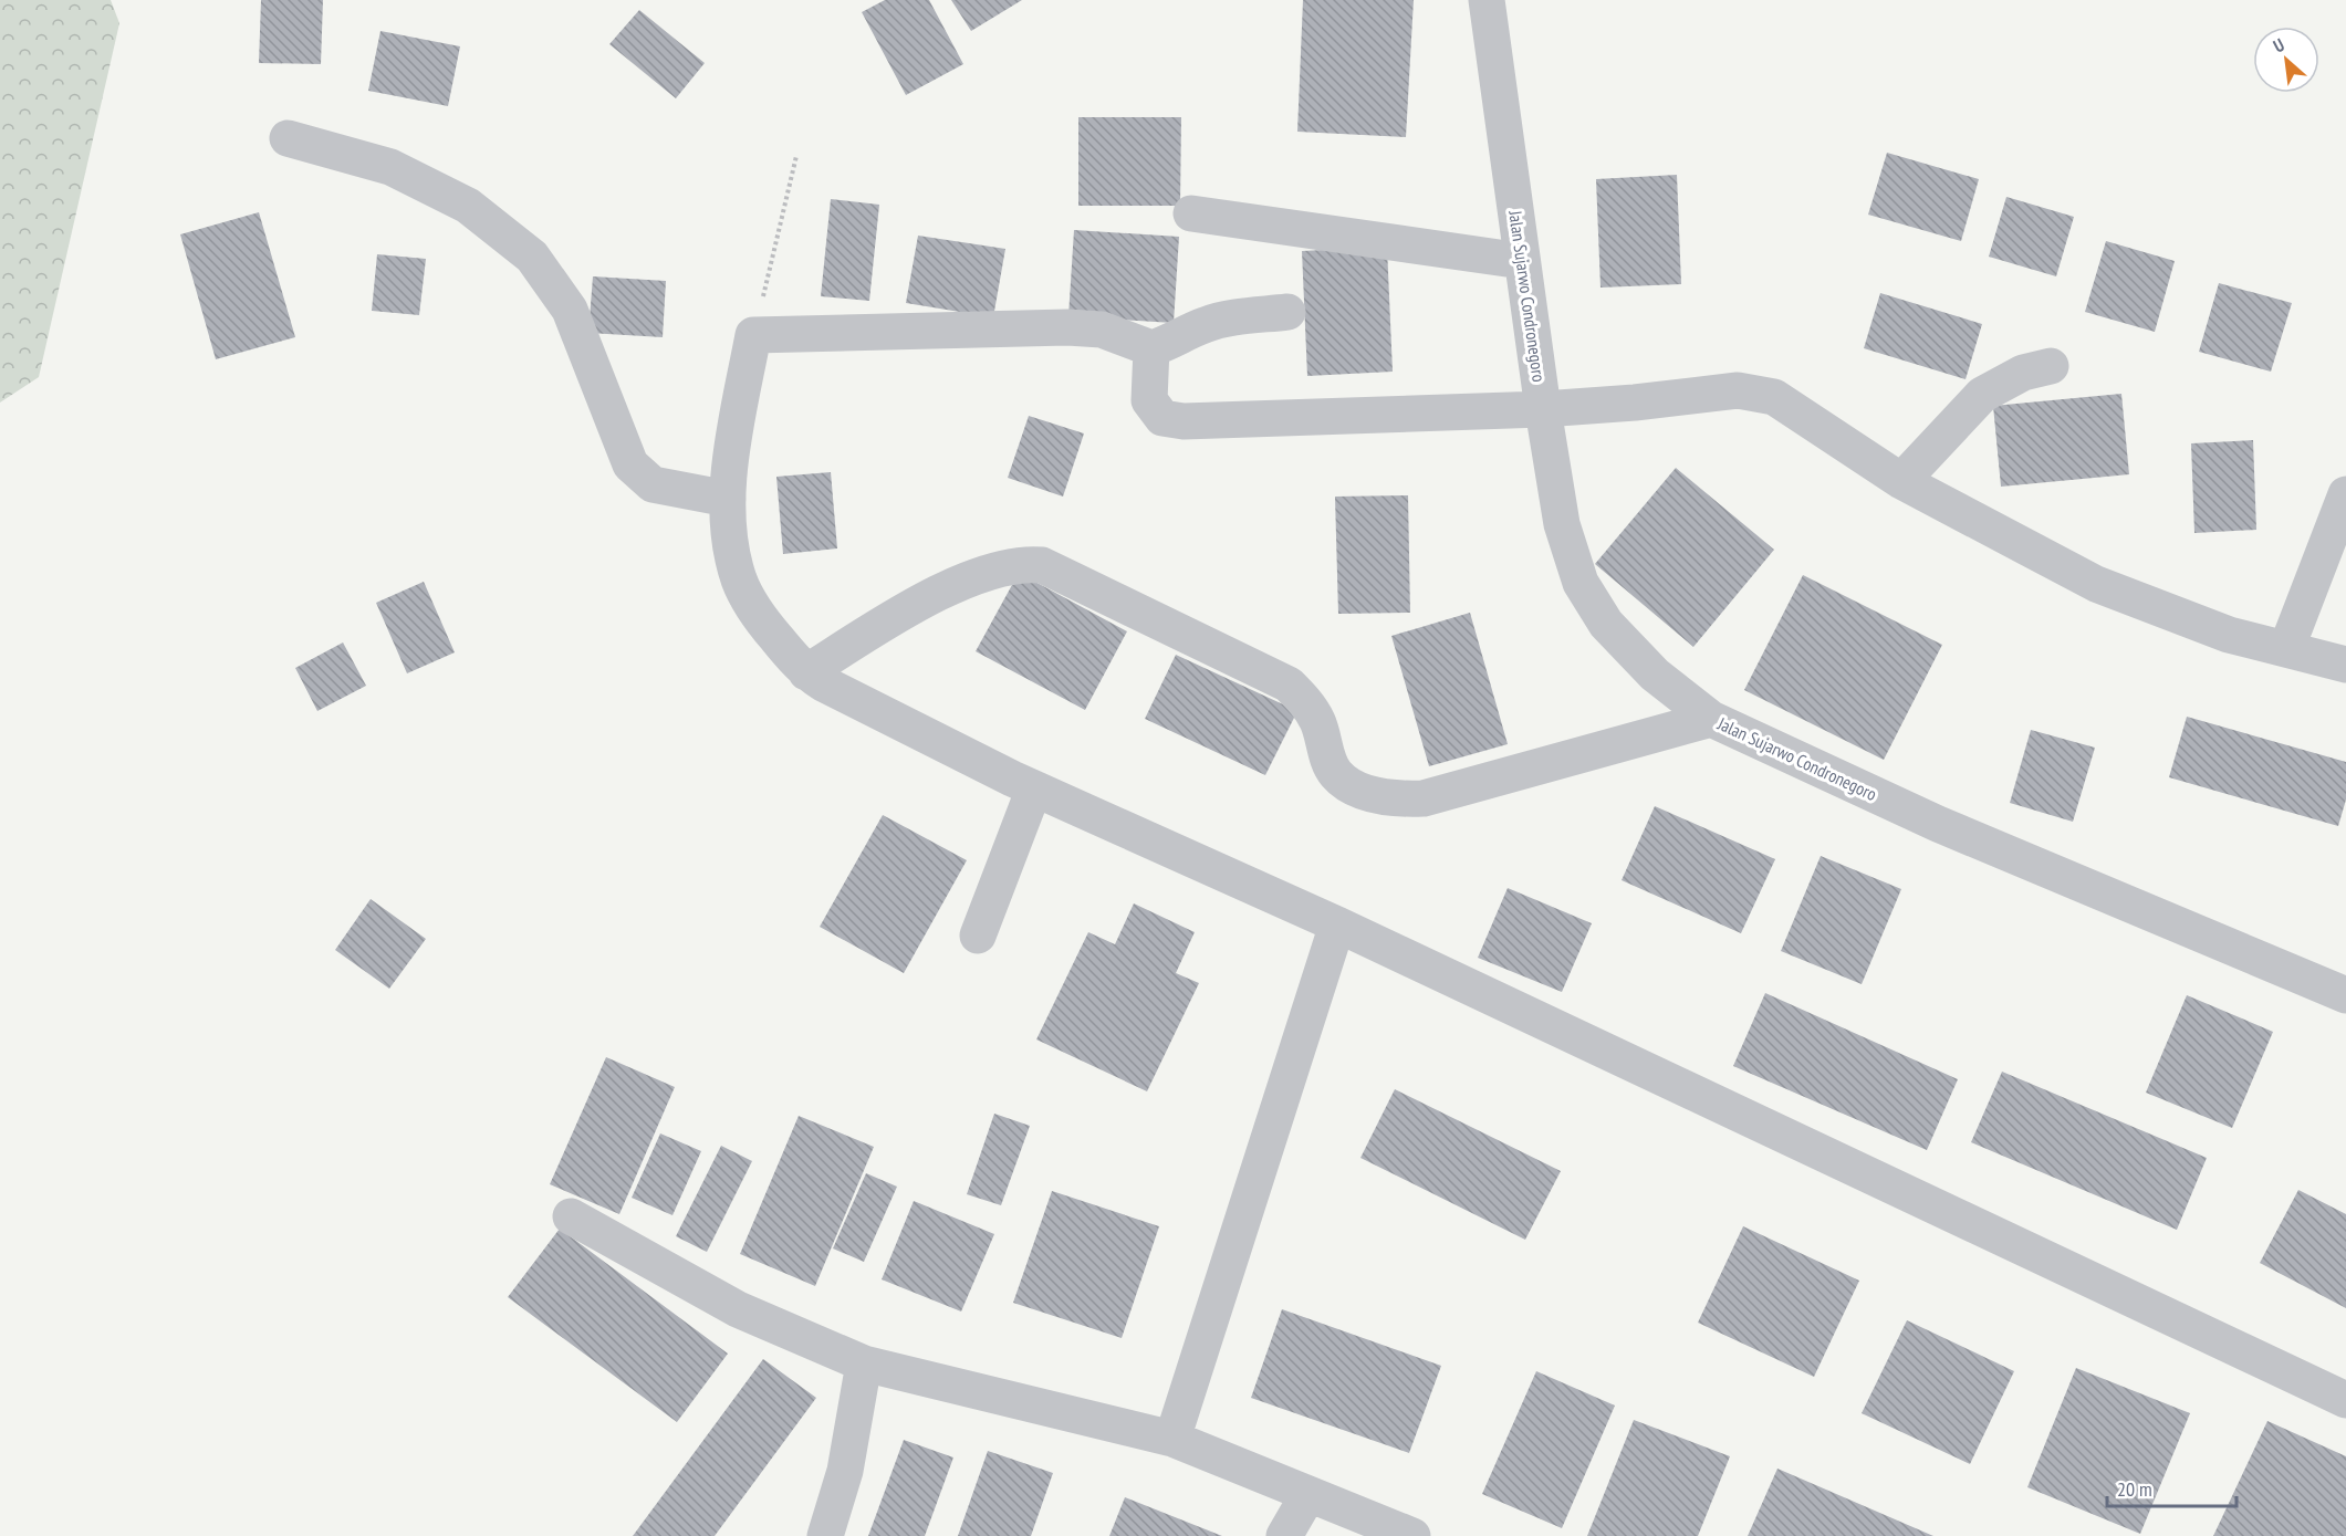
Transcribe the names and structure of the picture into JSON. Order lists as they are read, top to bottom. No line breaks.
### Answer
{"streets":{"street":["Jalan Sujarwo Condronegoro"]},"scale_bar":"20 m","north":"top left"}
